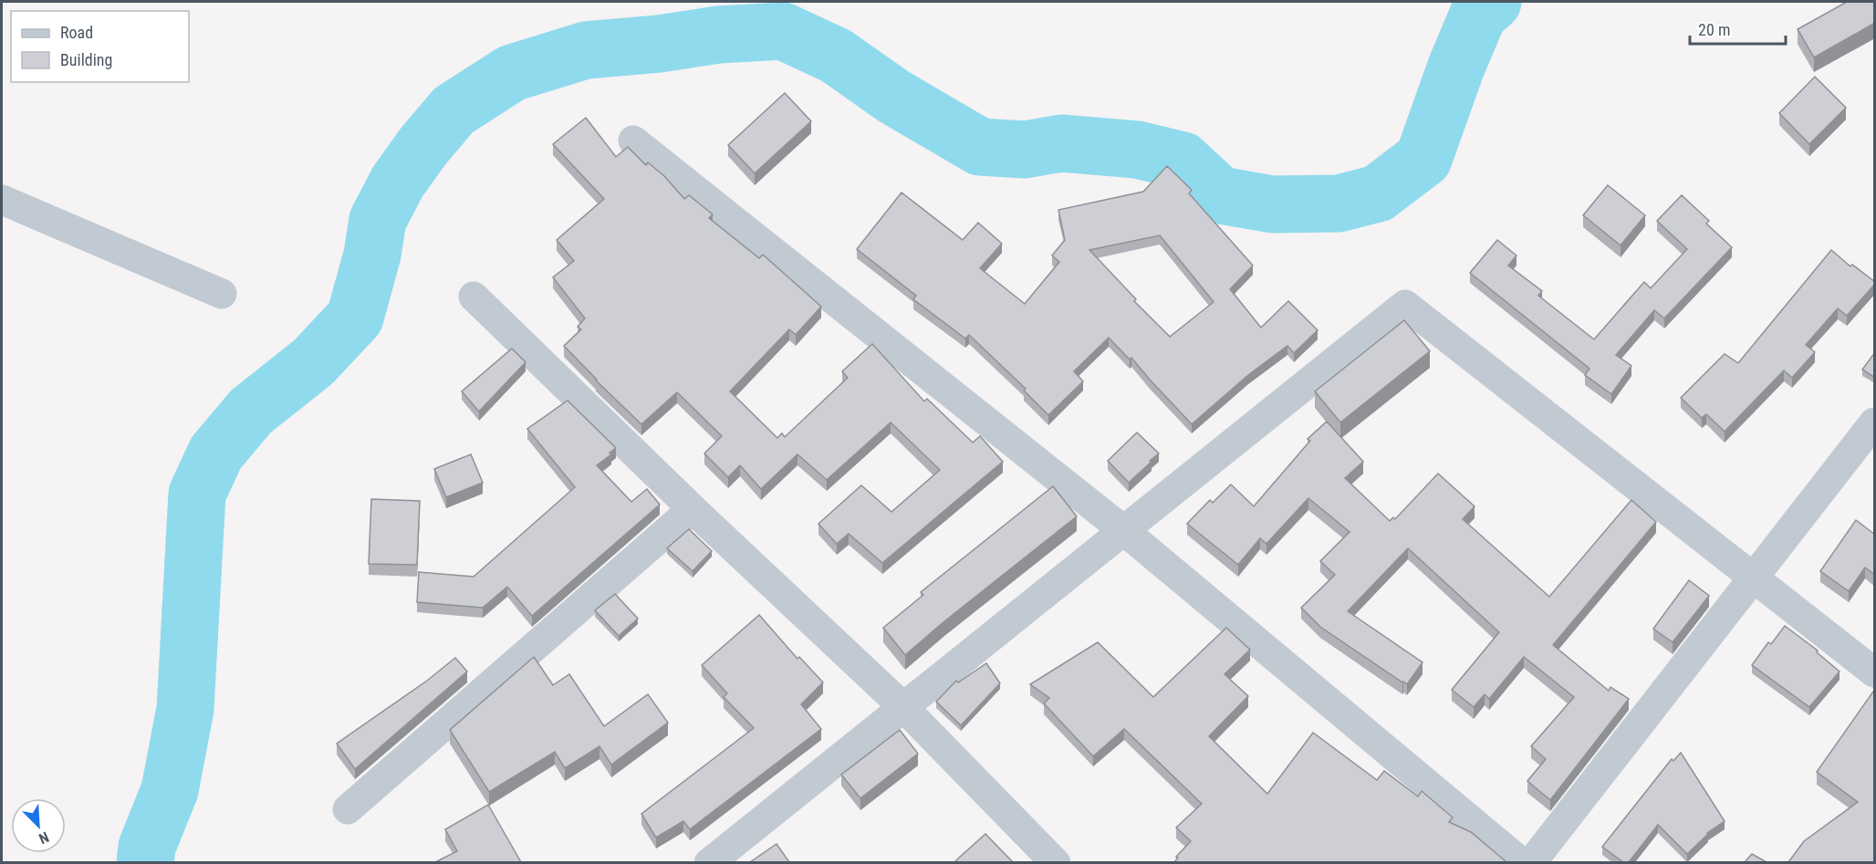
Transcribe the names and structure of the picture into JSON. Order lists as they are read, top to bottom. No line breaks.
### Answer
{"legend":["Road","Building"],"scale_bar":"20 m","north":"bottom right"}
